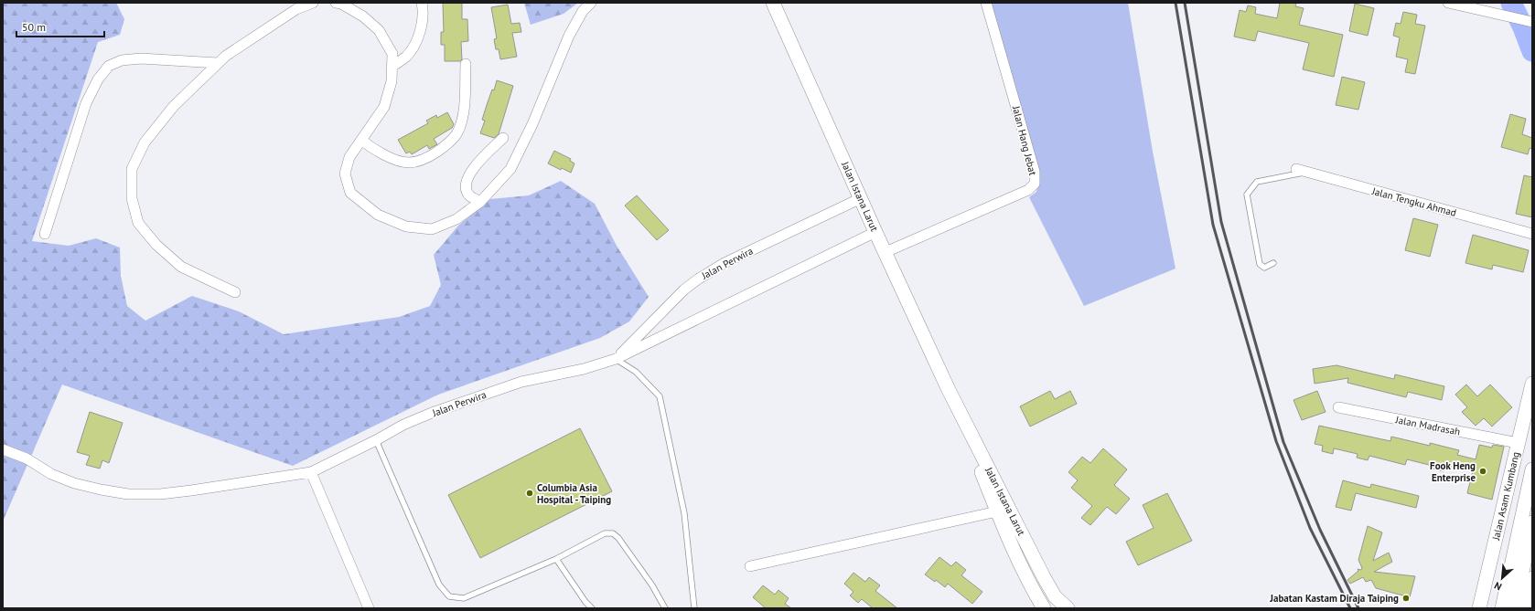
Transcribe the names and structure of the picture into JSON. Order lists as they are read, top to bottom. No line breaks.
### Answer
{"streets":{"main road":["Jalan Istana Larut","Jalan Asam Kumbang"],"street":["Jalan Hang Jebat","Jalan Tengku Ahmad","Jalan Perwira","Jalan Madrasah"]},"crossings":[["Jalan Hang Jebat","Jalan Istana Larut"],["Jalan Istana Larut","Jalan Perwira"],["Jalan Madrasah","Jalan Asam Kumbang"]],"places":["Fook Heng Enterprise","Columbia Asia Hospital - Taiping","Jabatan Kastam Diraja Taiping"],"scale_bar":"50 m","north":"bottom left"}
